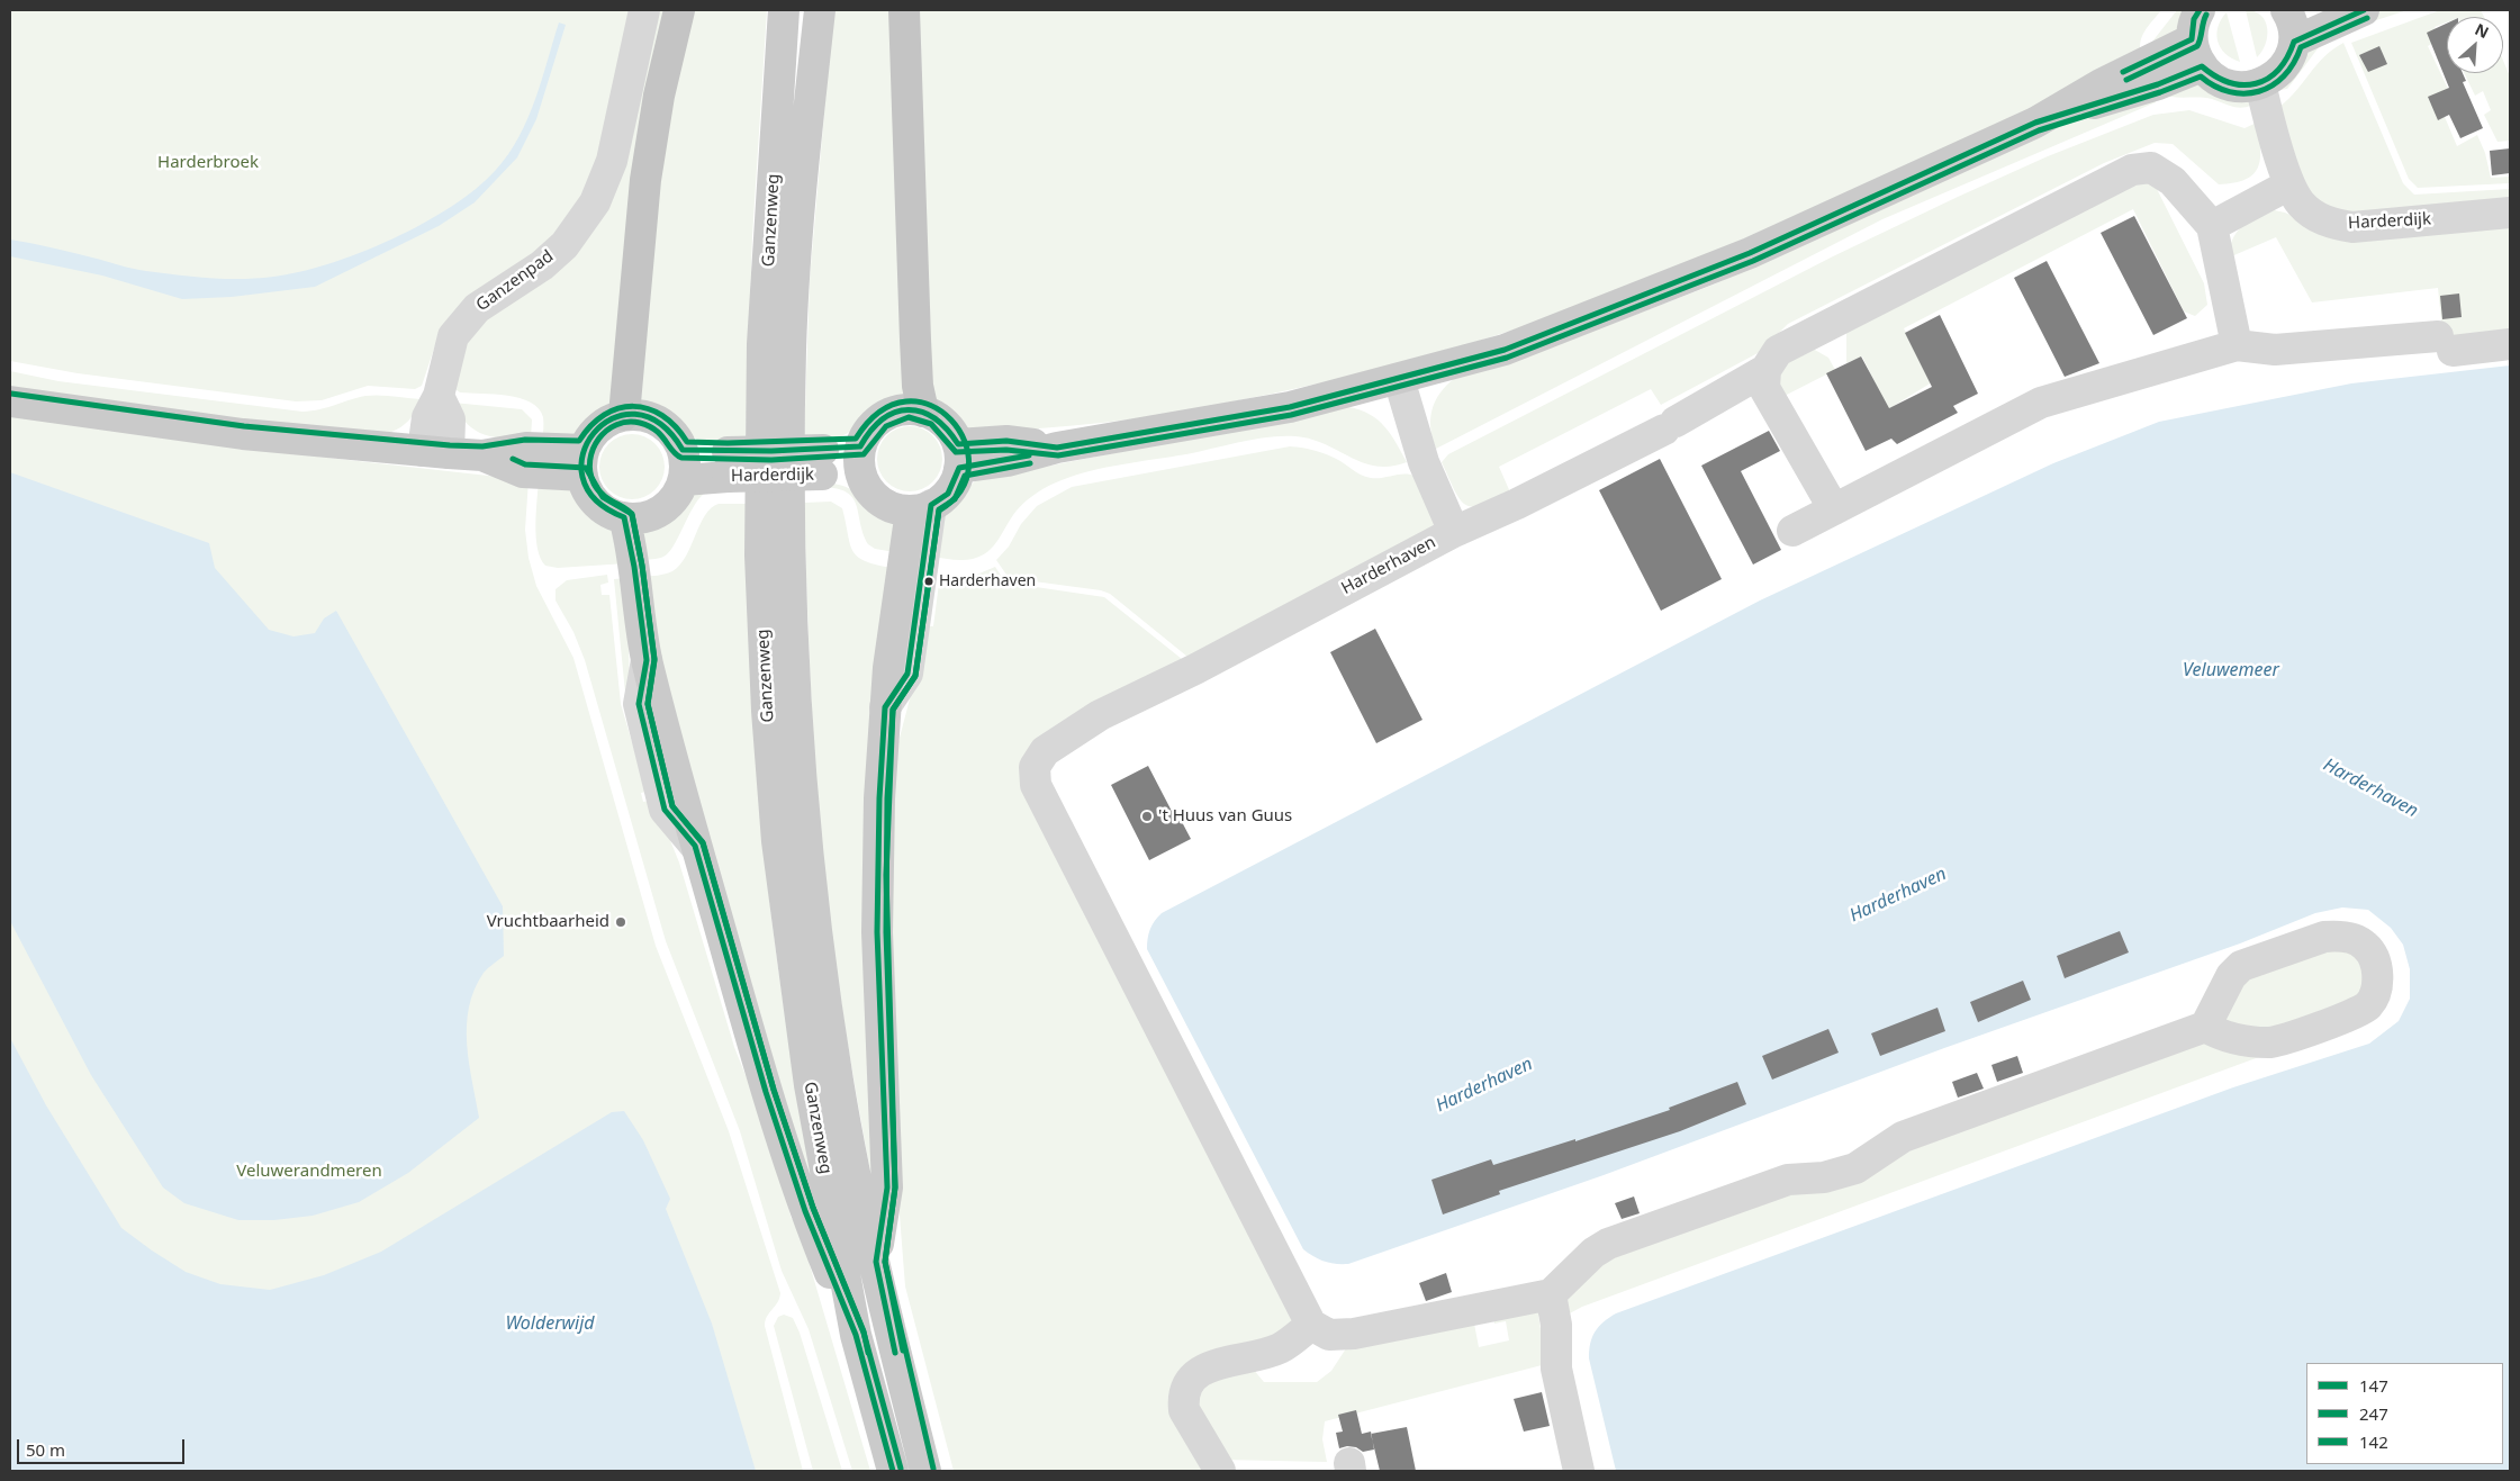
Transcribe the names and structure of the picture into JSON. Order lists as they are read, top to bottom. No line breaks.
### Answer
{"streets":{"main road":["Ganzenweg","Harderdijk"],"street":["Ganzenpad","Harderhaven"]},"water":["Veluwemeer","Harderhaven","Wolderwijd"],"parks":["Harderbroek","Veluwerandmeren"],"places":["Harderhaven","'t Huus van Guus","Vruchtbaarheid"],"lines":["transit line 147","transit line 247","transit line 142"],"legend":["147","247","142"],"scale_bar":"50 m","north":"top right"}
